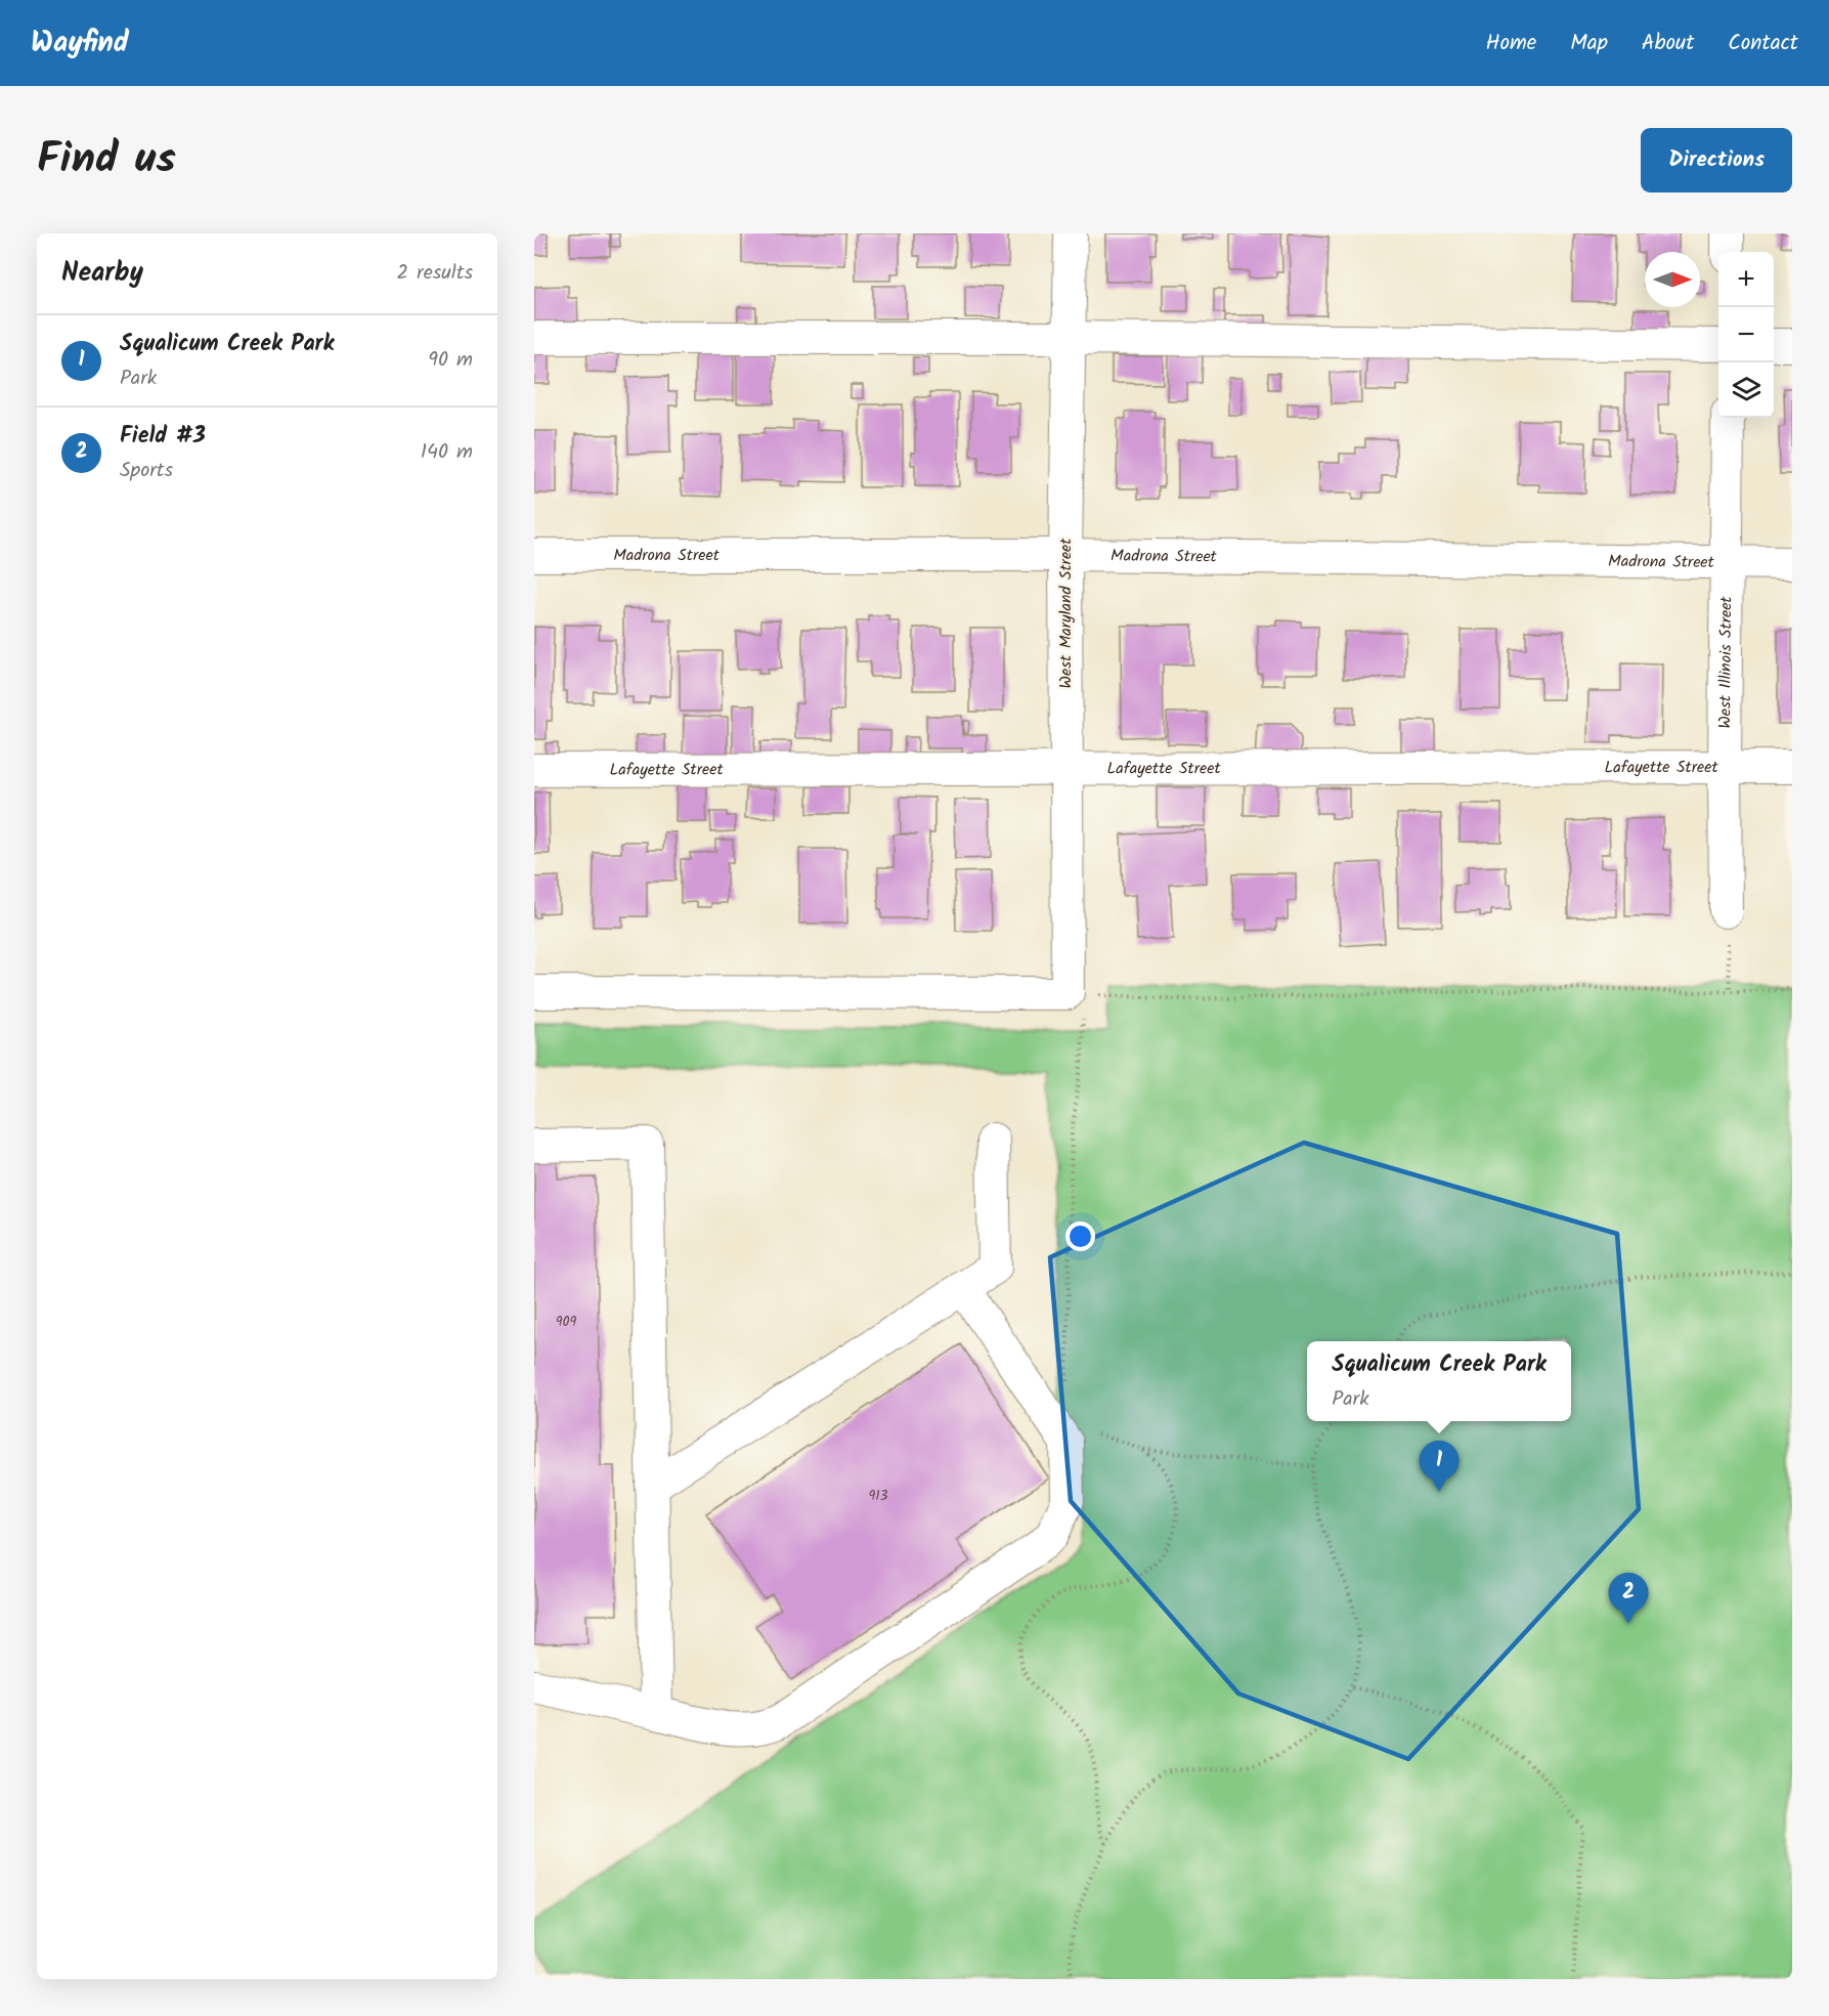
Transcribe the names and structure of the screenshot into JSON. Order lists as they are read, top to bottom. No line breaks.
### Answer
{"streets":{"street":["Madrona Street","West Maryland Street","West Illinois Street","Lafayette Street"]},"crossings":[["Madrona Street","West Maryland Street"],["Madrona Street","West Illinois Street"],["West Maryland Street","Lafayette Street"],["West Illinois Street","Lafayette Street"]],"house_numbers":["909","913"],"north":"right","page":{"header":"Wayfind","nav":["Home","Map","About","Contact"],"title":"Find us","buttons":"Directions","heading":["Nearby","2 results"],"map_buttons":["+","−"],"list":[{"mark":"1","name":"Squalicum Creek Park","note":"Park","value":"90 m"},{"mark":"2","name":"Field #3","note":"Sports","value":"140 m"}],"popup":["Squalicum Creek Park","Park"],"pins":["1","2"]}}
